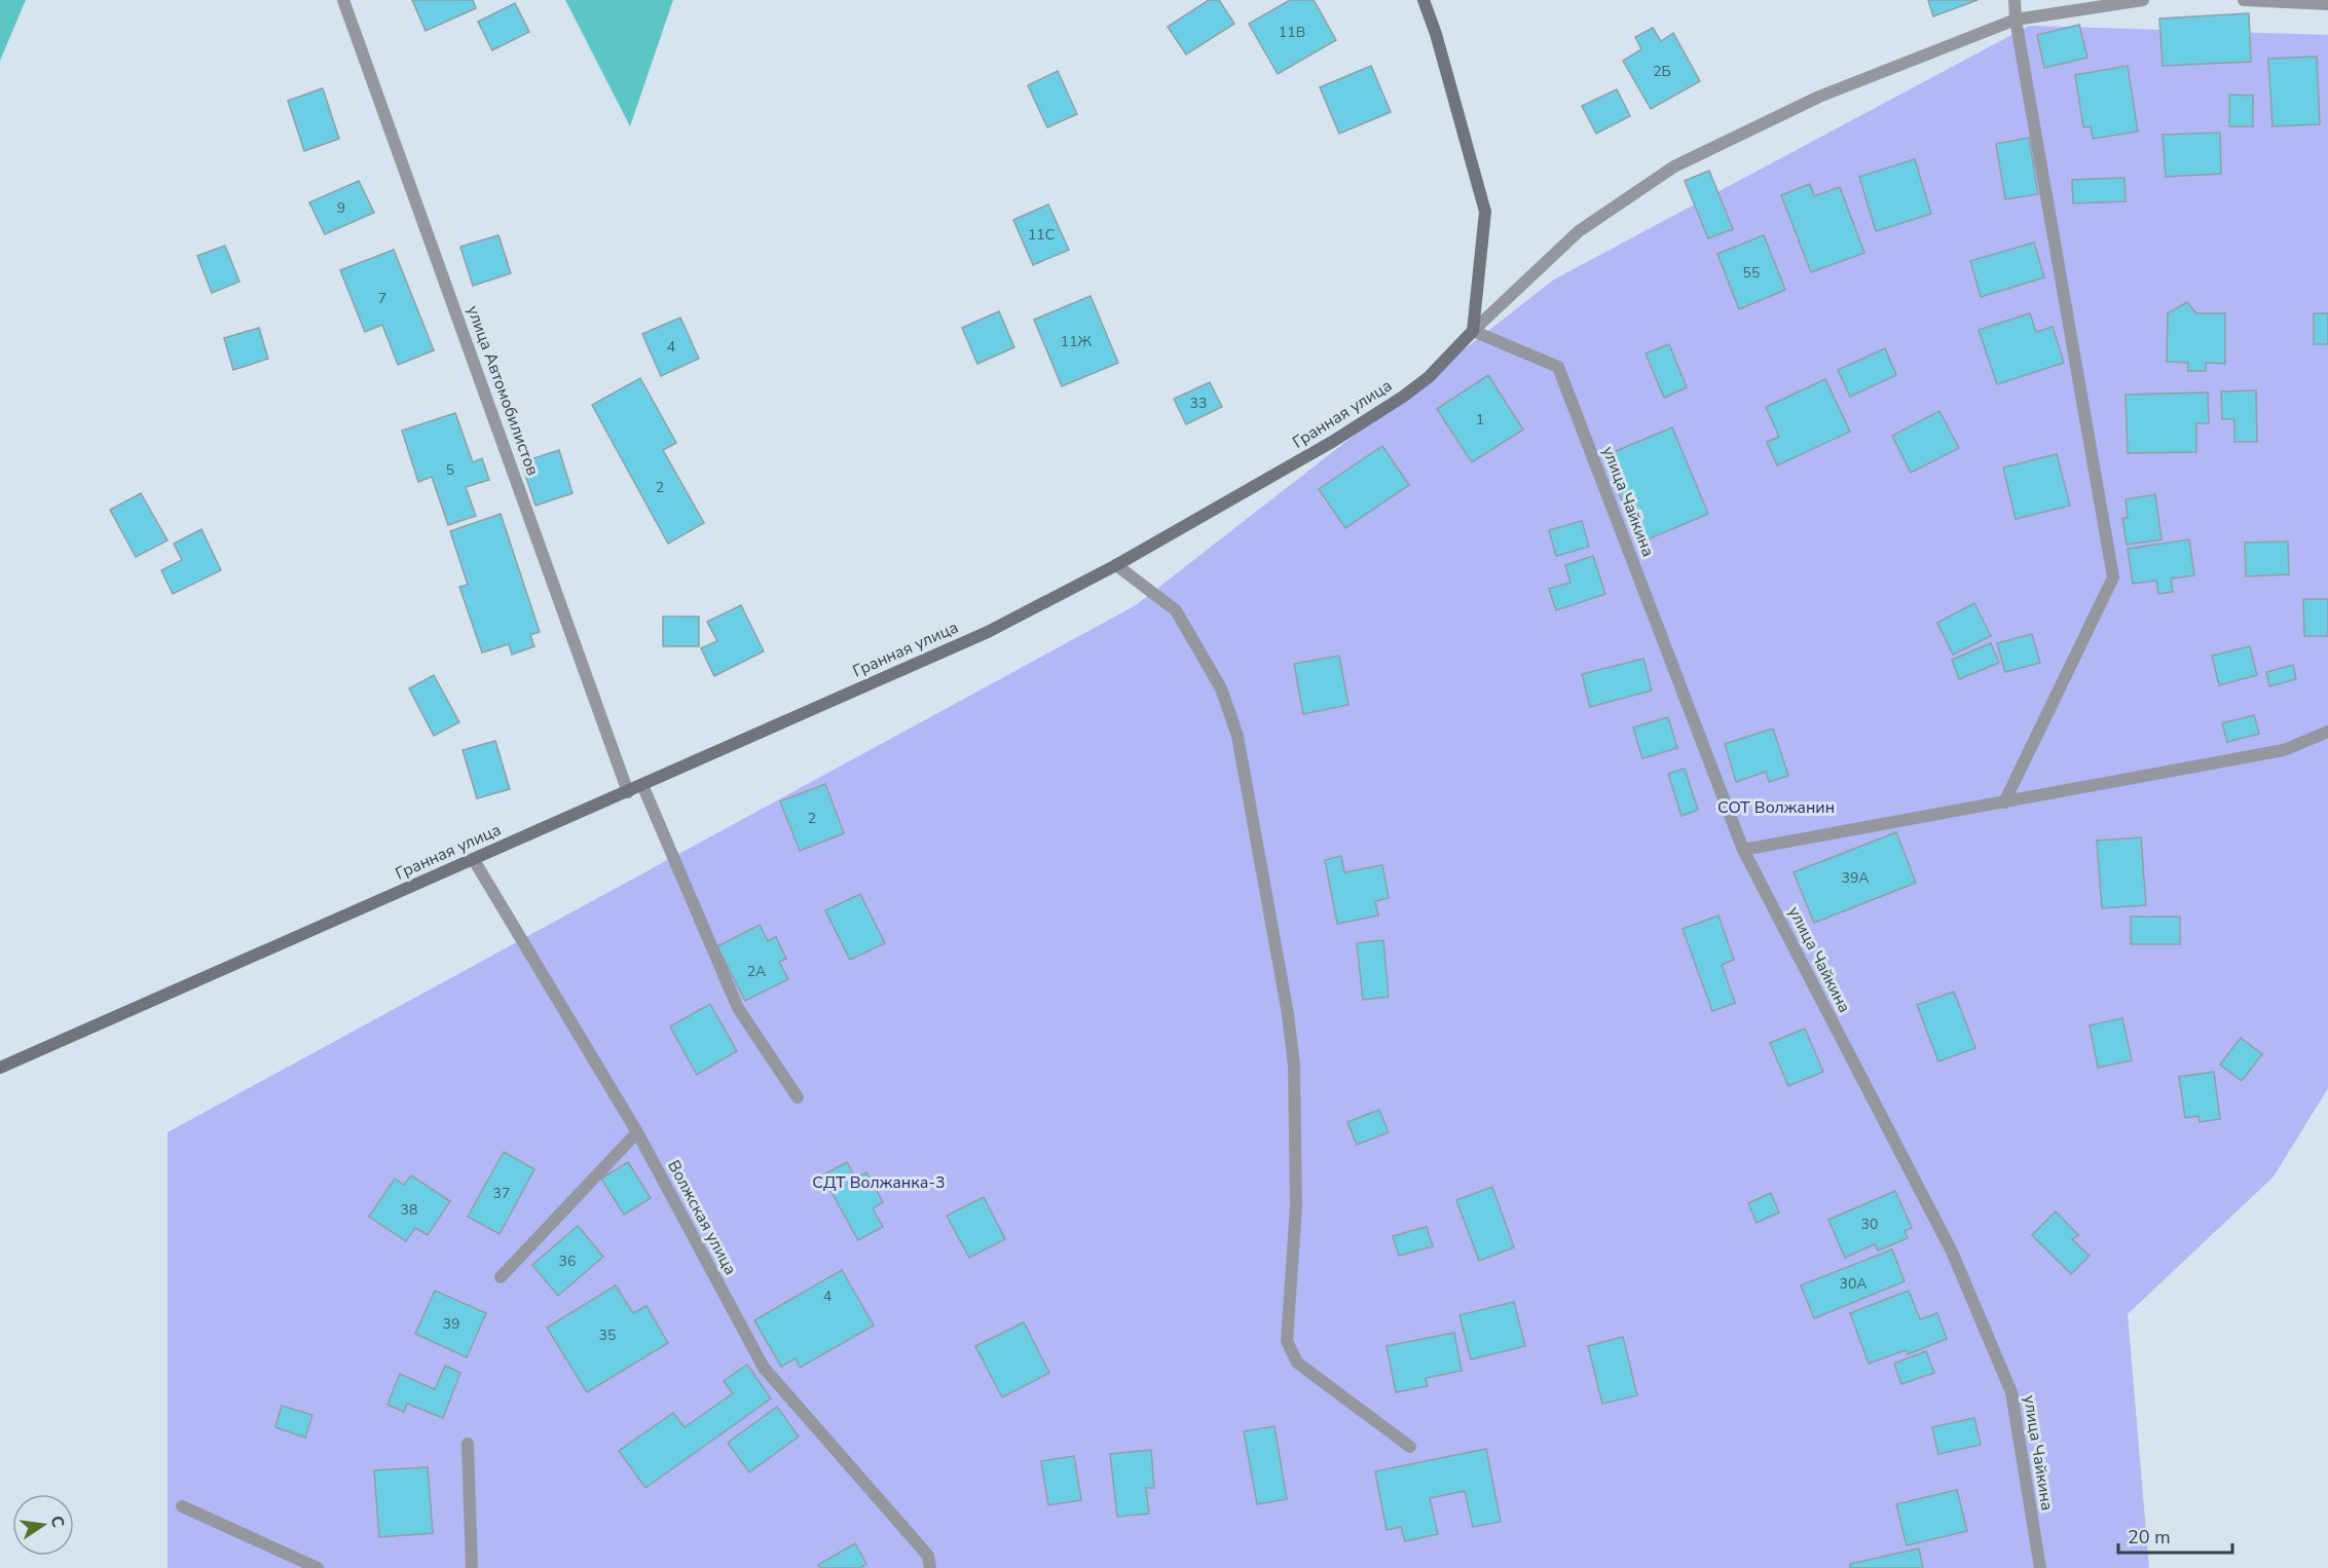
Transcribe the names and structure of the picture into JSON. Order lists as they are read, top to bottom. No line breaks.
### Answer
{"streets":{"street":["улица Автомобилистов","Гранная улица","улица Чайкина","Волжская улица"]},"crossings":[["улица Автомобилистов","Гранная улица"],["Гранная улица","улица Чайкина"],["Гранная улица","Волжская улица"]],"parks":["СОТ Волжанин","СДТ Волжанка-3"],"house_numbers":["11В","2Б","9","11С","55","7","11Ж","4","33","1","5","2","2","39А","2А","37","38","30","36","30А","4","39","35"],"scale_bar":"20 m","north":"right"}
